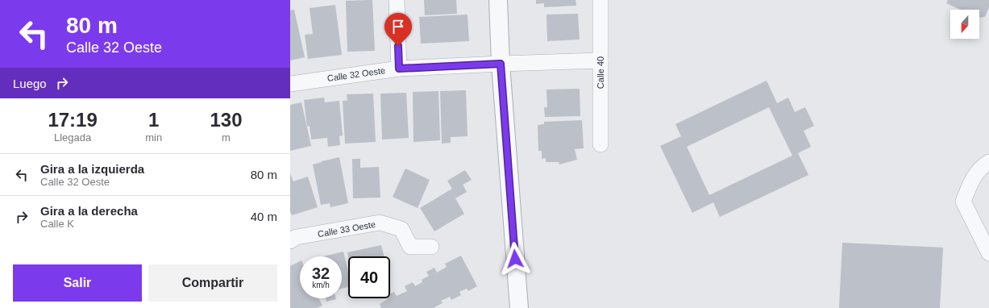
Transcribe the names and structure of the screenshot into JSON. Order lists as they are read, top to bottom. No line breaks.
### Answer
{"streets":{"street":["Calle 40","Calle 32 Oeste","Calle 33 Oeste"]},"crossings":[["Calle 40","Calle 32 Oeste"]],"north":"bottom","page":{"turn":["80 m","Calle 32 Oeste"],"then":"Luego","eta":["17:19","Llegada","1","min","130","m"],"list":[{"name":"Gira a la izquierda","note":"Calle 32 Oeste","value":"80 m"},{"name":"Gira a la derecha","note":"Calle K","value":"40 m"}],"speed":"32 km/h","limit":"40","buttons":["Salir","Compartir"]}}
